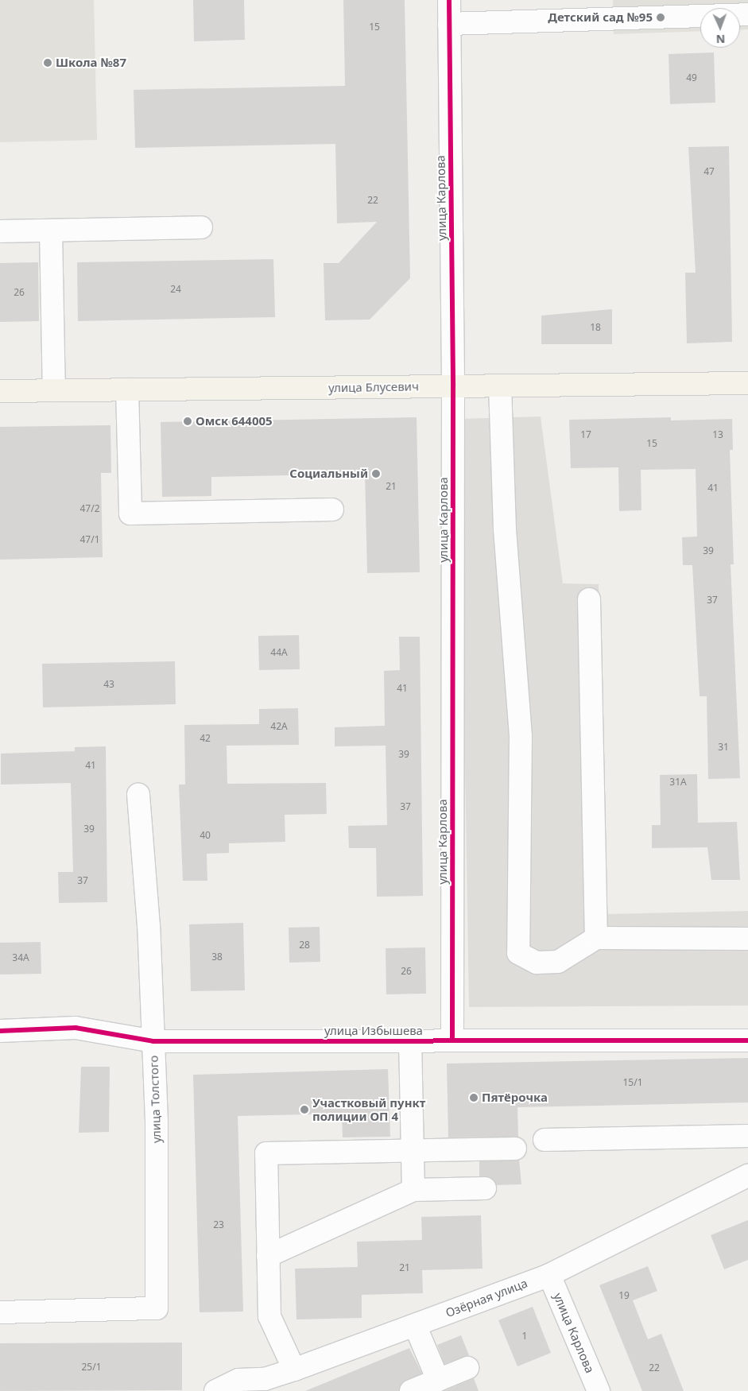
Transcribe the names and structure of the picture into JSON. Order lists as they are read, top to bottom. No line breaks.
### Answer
{"streets":{"main road":["улица Блусевич"],"street":["улица Карлова","улица Избышева","улица Толстого","Озёрная улица"]},"crossings":[["улица Карлова","улица Блусевич"],["улица Карлова","улица Избышева"],["улица Карлова","Озёрная улица"],["улица Избышева","улица Толстого"]],"places":["Детский сад №95","Школа №87","Омск 644005","Социальный","Пятёрочка","Участковый пункт полиции ОП 4"],"house_numbers":["15","49","47","22","24","26","18","17","13","15","21","41","47/2","47/1","39","37","44А","43","41","42А","42","31","39","41","31А","37","39","40","37","28","38","34А","26","15/1","23","21","19","1","25/1","22"],"north":"bottom"}
